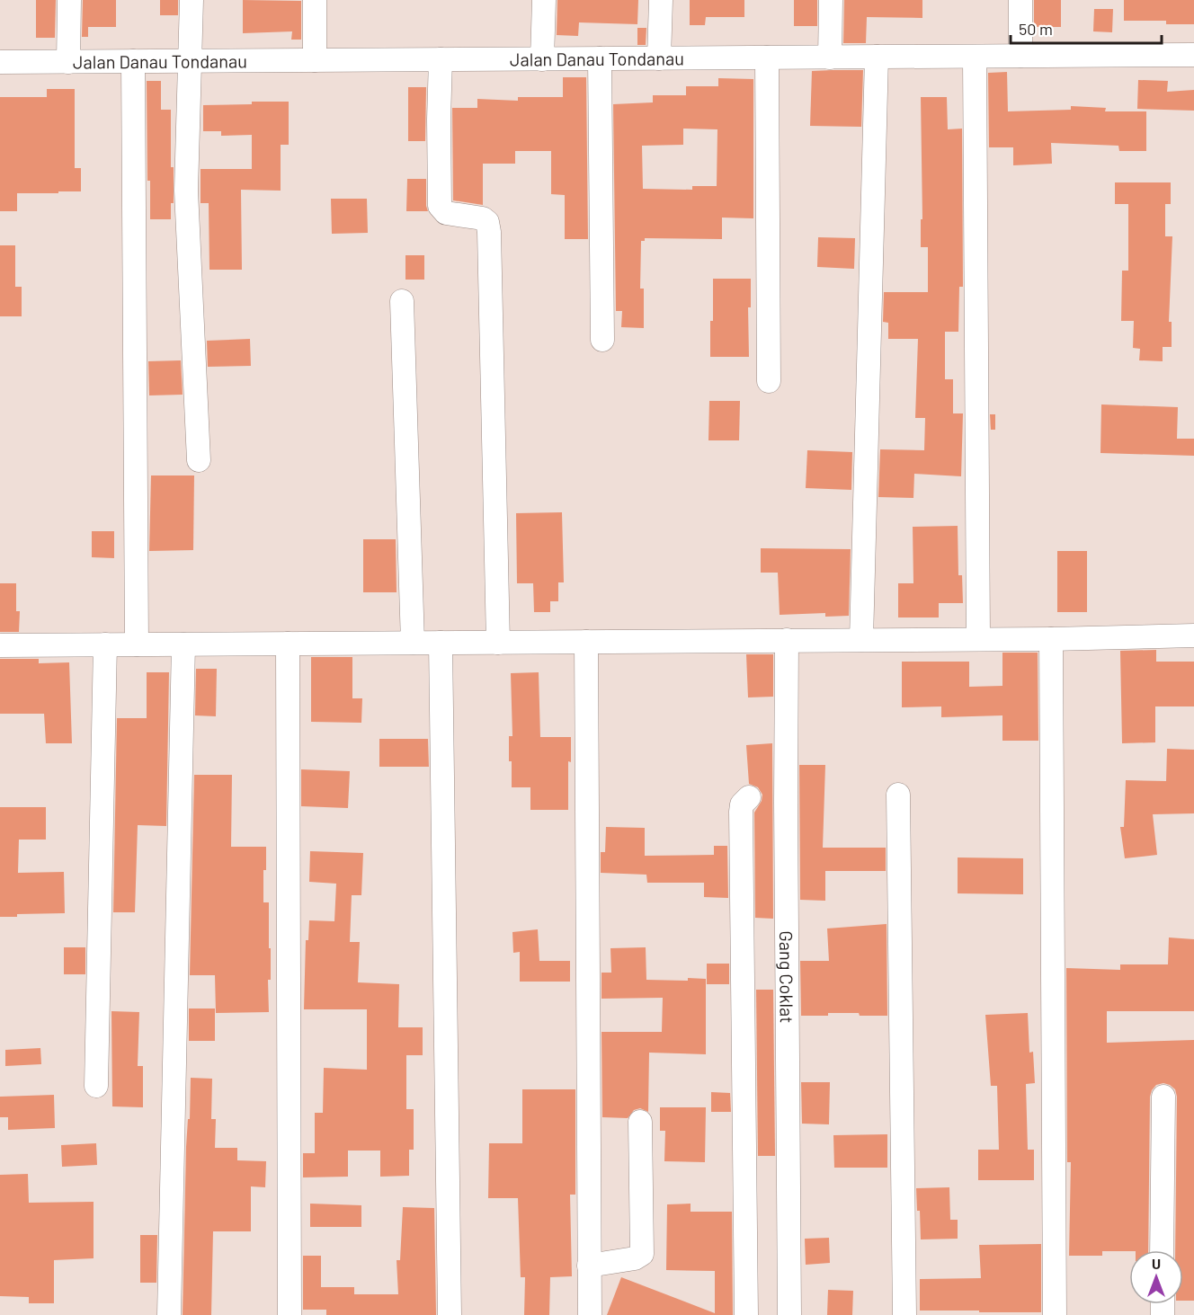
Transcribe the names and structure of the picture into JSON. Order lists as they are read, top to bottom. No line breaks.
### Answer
{"streets":{"street":["Jalan Danau Tondanau","Gang Coklat"]},"scale_bar":"50 m","north":"top"}
